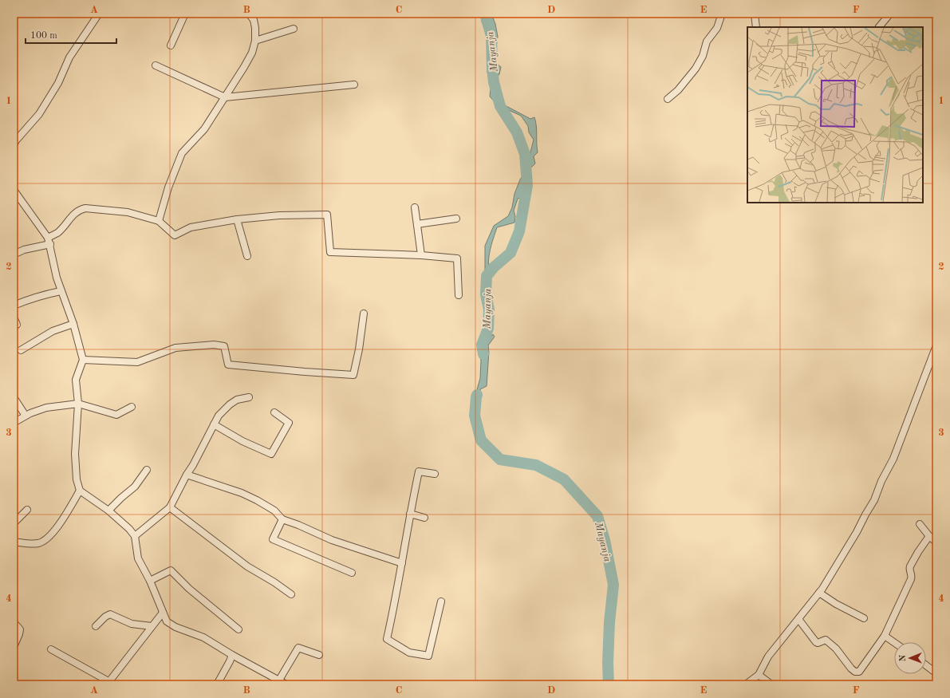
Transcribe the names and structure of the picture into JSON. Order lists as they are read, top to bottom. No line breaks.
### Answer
{"water":["Mayanja"],"scale_bar":"100 m","north":"left","grid":{"columns":["A","B","C","D","E","F"],"rows":["1","2","3","4"]}}
